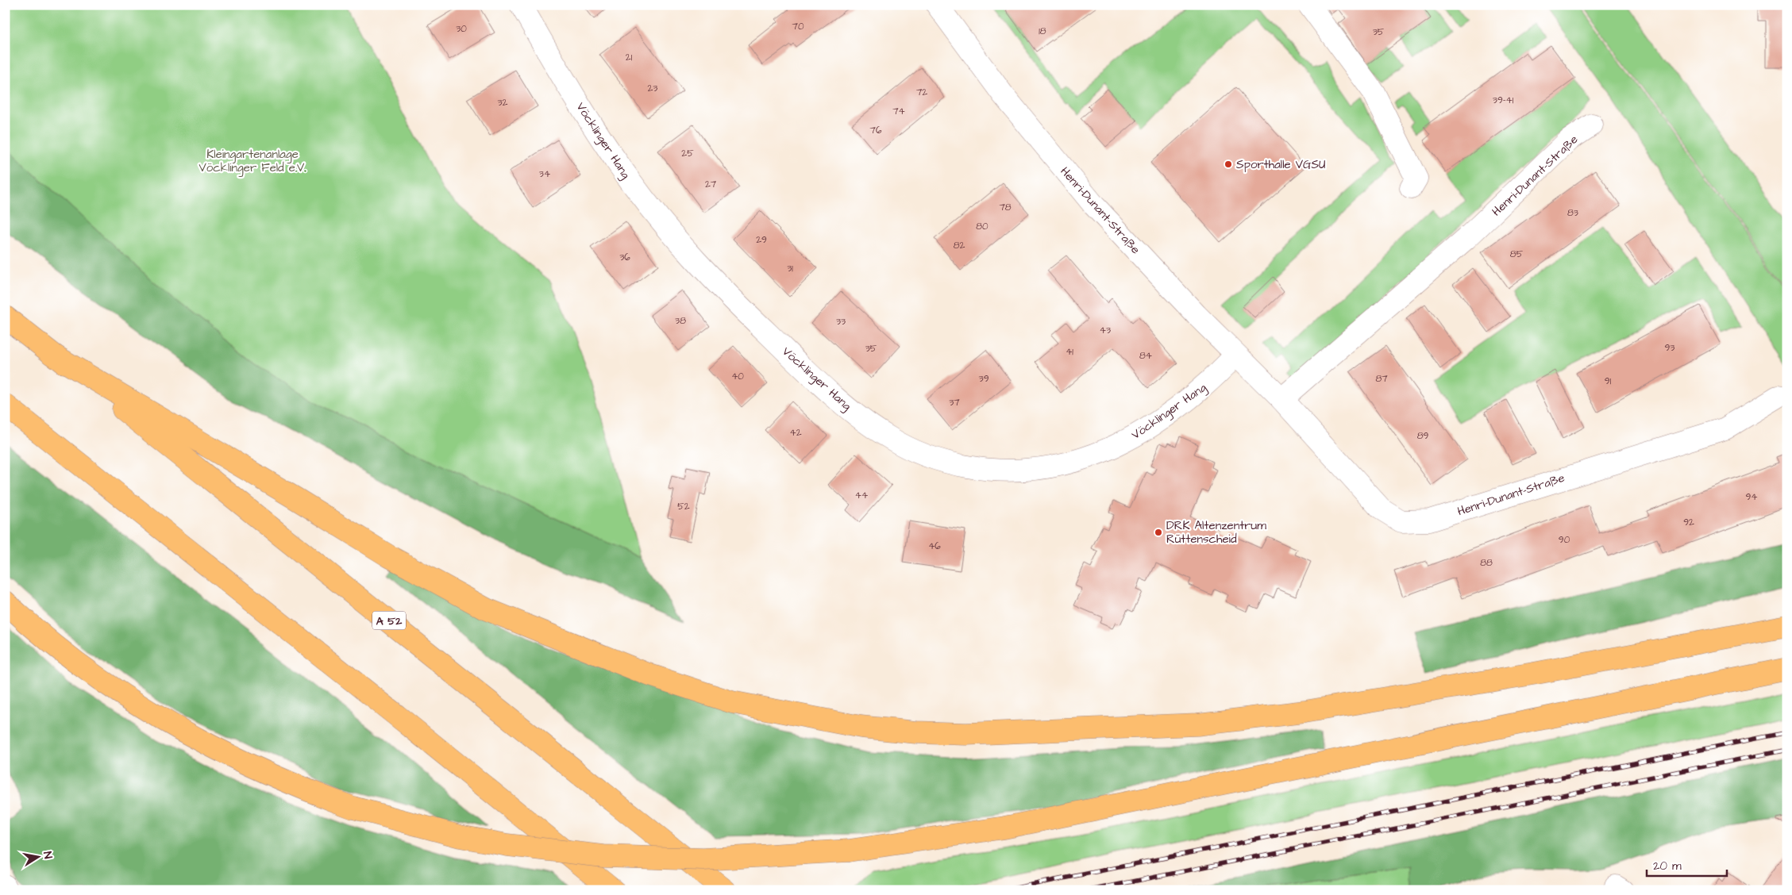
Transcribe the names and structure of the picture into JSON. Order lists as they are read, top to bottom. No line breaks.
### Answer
{"streets":{"highway":["A 52"],"street":["Vöcklinger Hang","Henri-Dunant-Straße"]},"crossings":[["Vöcklinger Hang","Henri-Dunant-Straße"]],"parks":["Kleingartenanlage Vöcklinger Feld e.V."],"places":["Sporthalle VGSU","DRK Altenzentrum Rüttenscheid"],"house_numbers":["70","30","18","35","21","23","72","39-41","32","74","76","25","34","27","78","83","80","29","82","85","36","31","38","33","43","93","35","41","84","40","39","87","91","37","42","89","44","94","52","92","90","46","88"],"scale_bar":"20 m","north":"right"}
